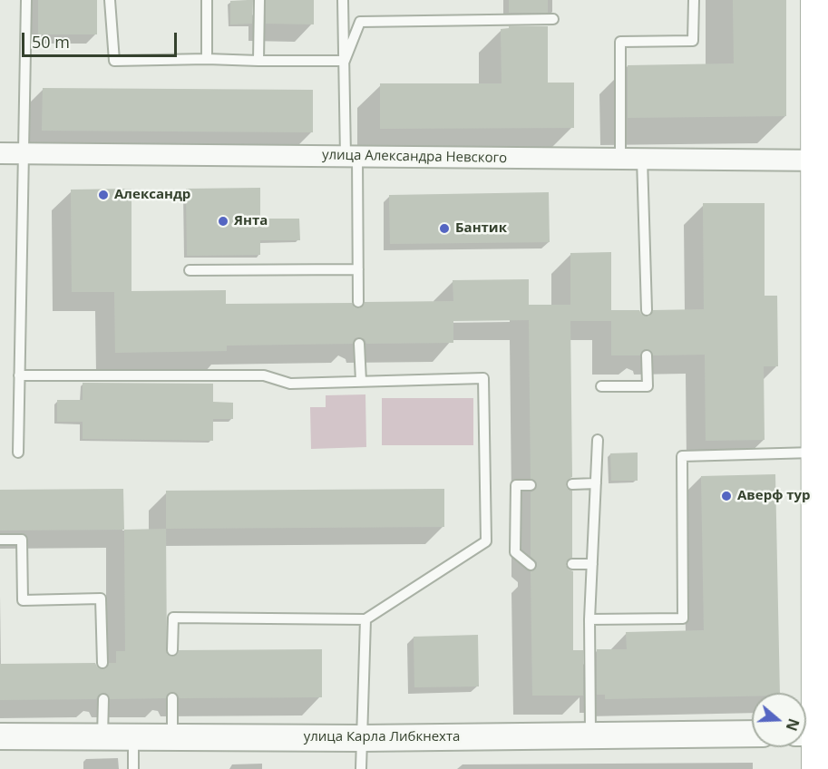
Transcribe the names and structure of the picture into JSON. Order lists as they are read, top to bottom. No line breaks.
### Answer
{"streets":{"street":["улица Александра Невского","улица Карла Либкнехта"]},"places":["Александр","Янта","Бантик","Аверф тур"],"scale_bar":"50 m","north":"right"}
